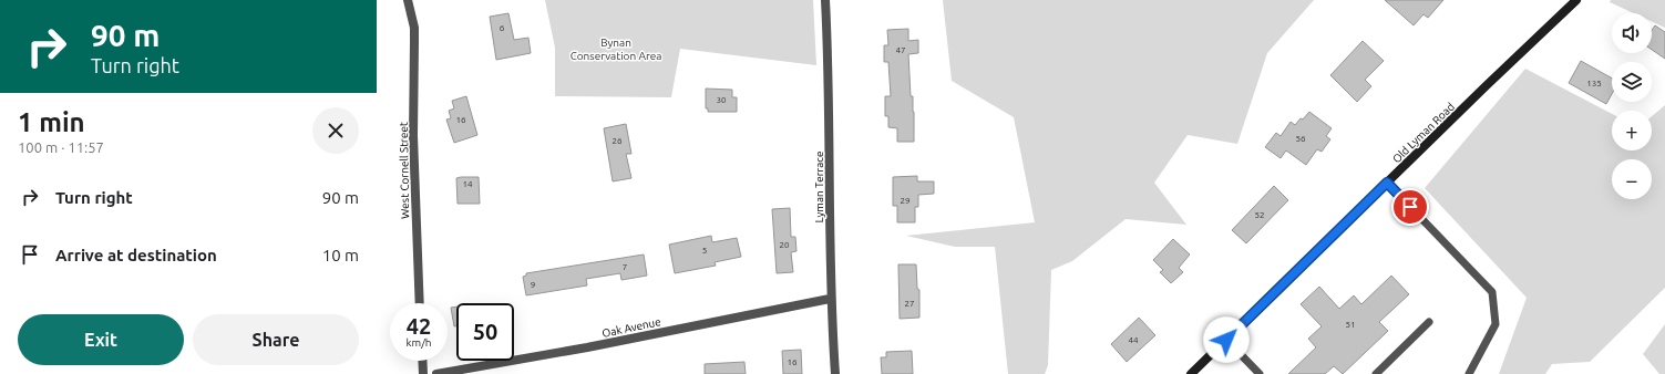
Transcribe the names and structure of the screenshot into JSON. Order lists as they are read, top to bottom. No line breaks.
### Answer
{"streets":{"main road":["Old Lyman Road"],"street":["West Cornell Street","Lyman Terrace","Oak Avenue"]},"crossings":[["Lyman Terrace","Oak Avenue"]],"parks":["Bynan Conservation Area"],"house_numbers":["6","47","135","30","16","56","26","14","29","52","20","5","7","9","27","51","44","16"],"page":{"turn":["90 m","Turn right"],"map_buttons":["+","−"],"heading":["1 min","100 m · 11:57"],"list":[{"name":"Turn right","value":"90 m"},{"name":"Arrive at destination","value":"10 m"}],"speed":"42 km/h","limit":"50","buttons":["Exit","Share"]}}
